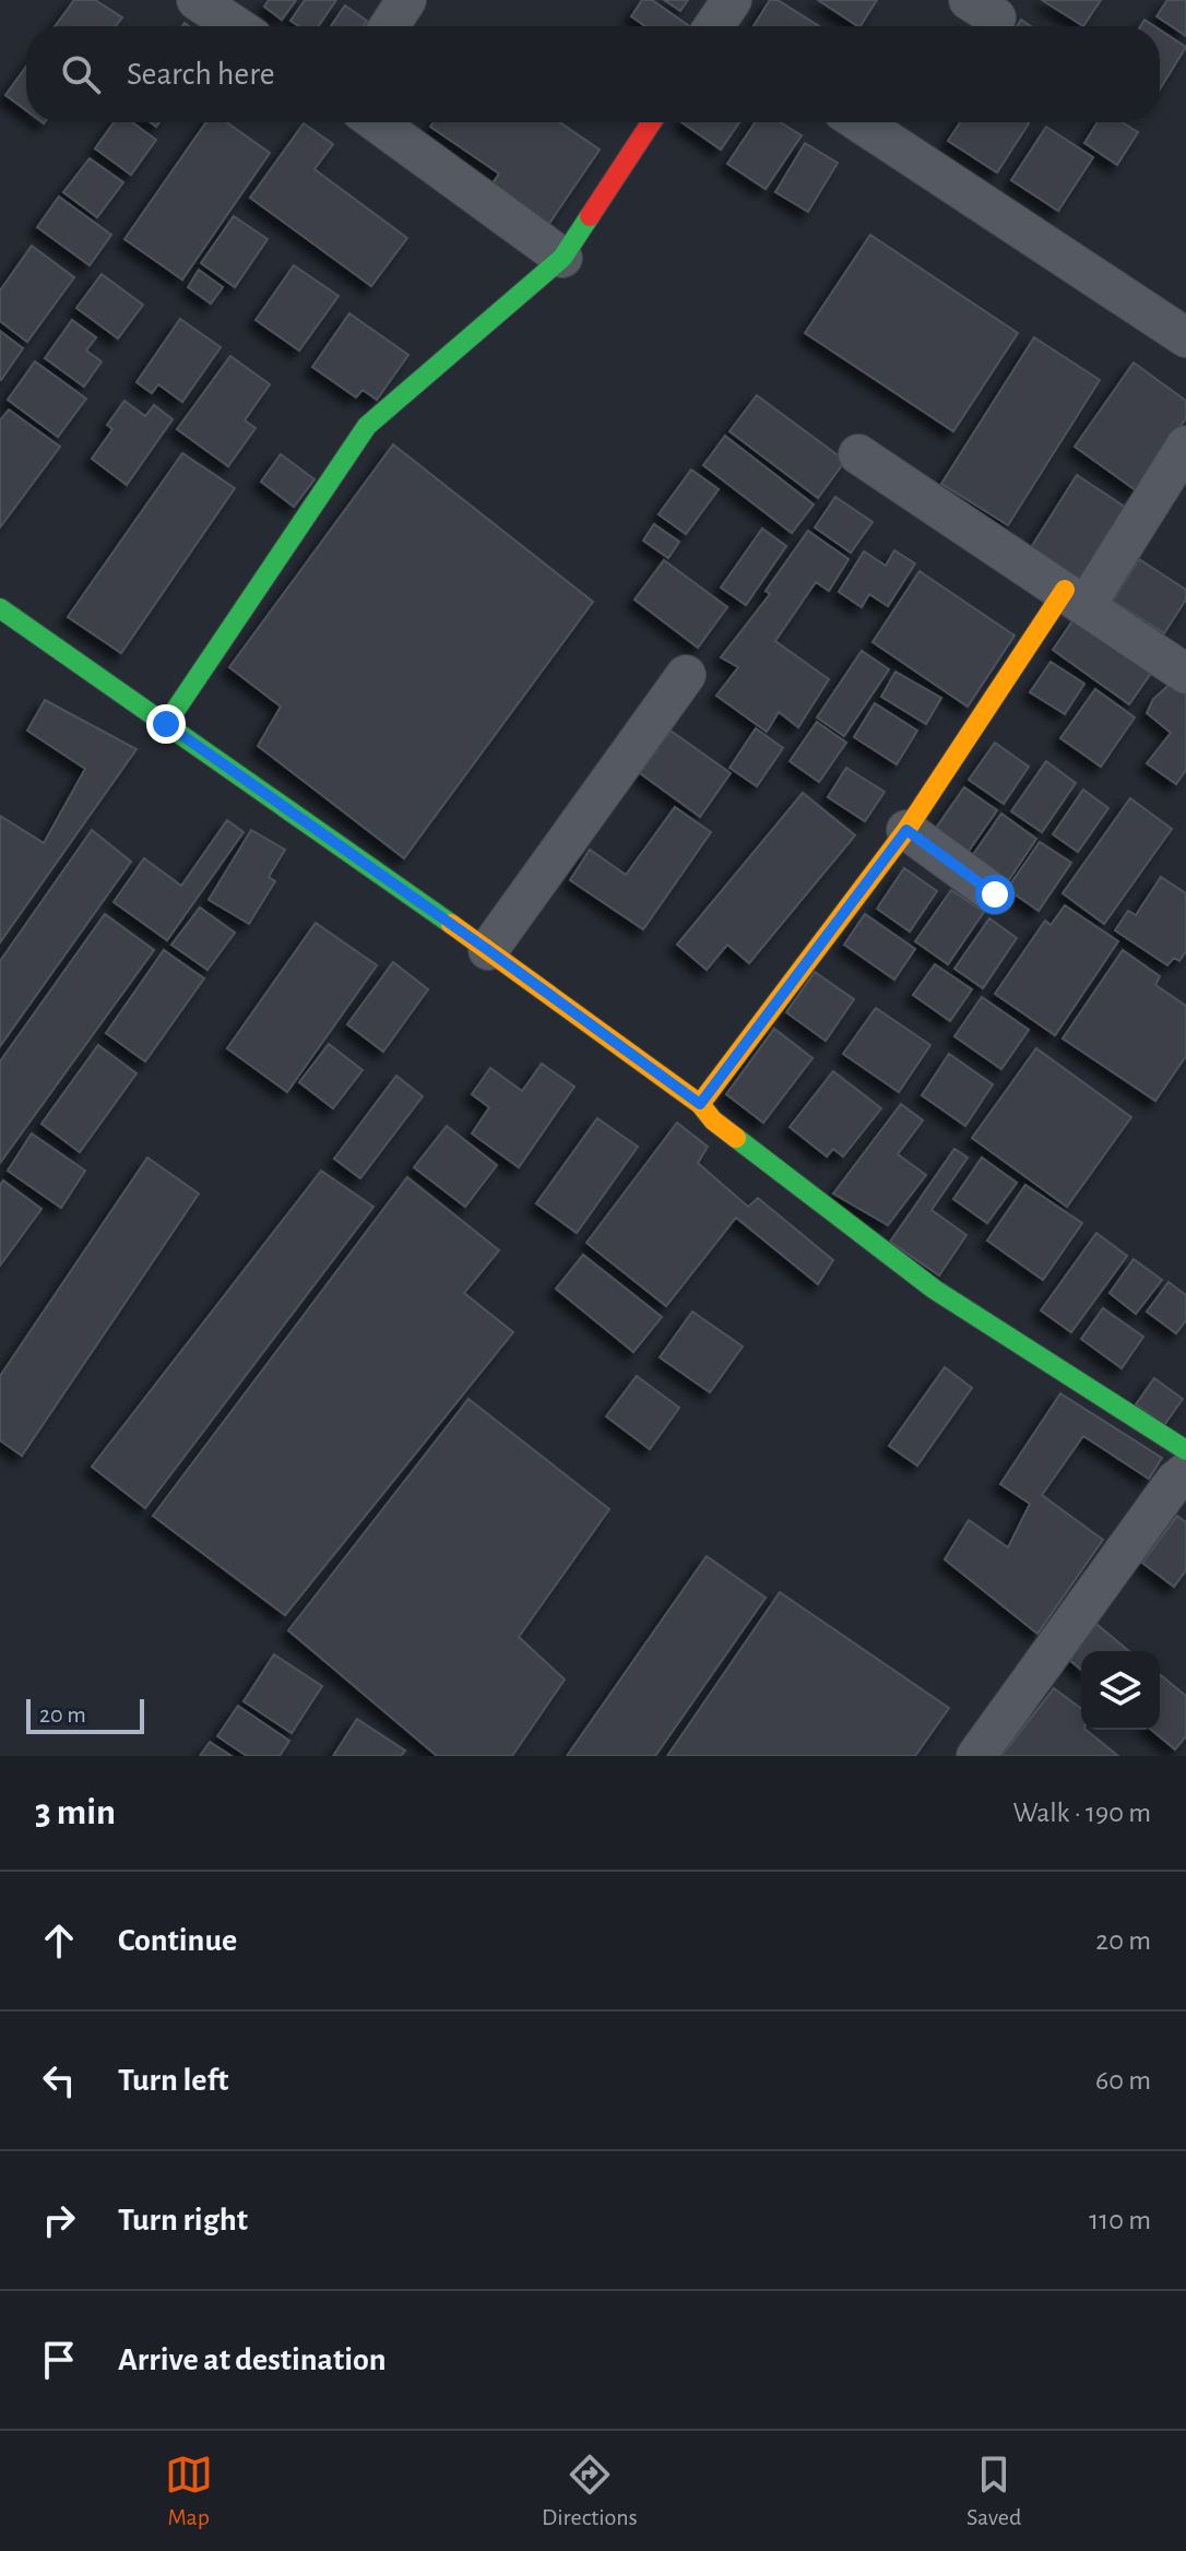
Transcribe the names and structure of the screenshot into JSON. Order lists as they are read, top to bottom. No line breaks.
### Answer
{"scale_bar":"20 m","page":{"search":"Search here","scale":"20 m","heading":["3 min","Walk · 190 m"],"list":[["Continue","20 m"],["Turn left","60 m"],["Turn right","110 m"],"Arrive at destination"],"nav":["Map","Directions","Saved"]}}
